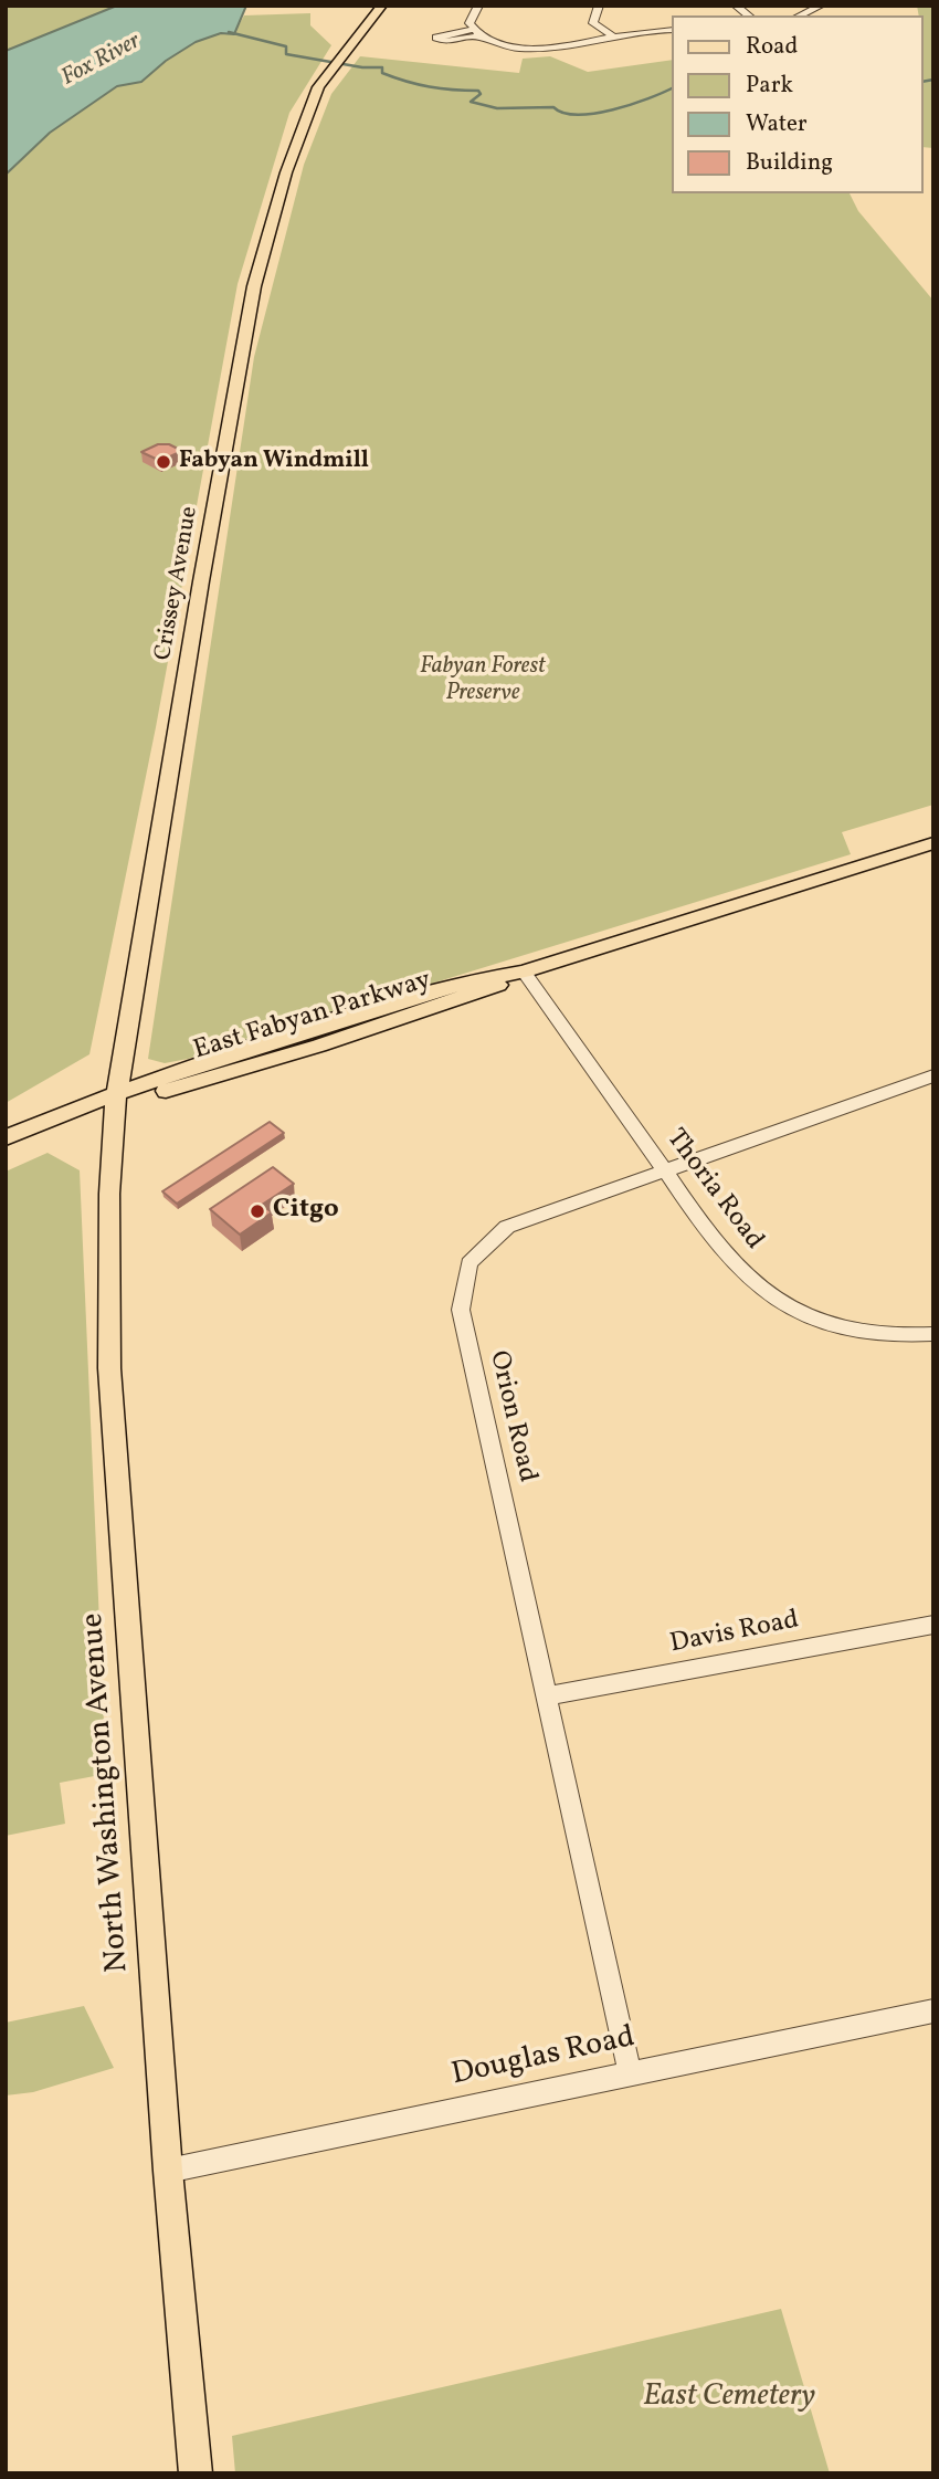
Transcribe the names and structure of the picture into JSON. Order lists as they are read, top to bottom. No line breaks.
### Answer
{"streets":{"main road":["Crissey Avenue","East Fabyan Parkway","North Washington Avenue"],"street":["Thoria Road","Orion Road","Davis Road","Douglas Road"]},"crossings":[["Crissey Avenue","East Fabyan Parkway"],["Crissey Avenue","North Washington Avenue"],["East Fabyan Parkway","Thoria Road"],["East Fabyan Parkway","North Washington Avenue"],["Thoria Road","Orion Road"],["Orion Road","Davis Road"],["Orion Road","Douglas Road"],["North Washington Avenue","Douglas Road"]],"water":["Fox River"],"parks":["Fabyan Forest Preserve","East Cemetery"],"places":["Fabyan Windmill","Citgo"],"legend":["Road","Park","Water","Building"]}
